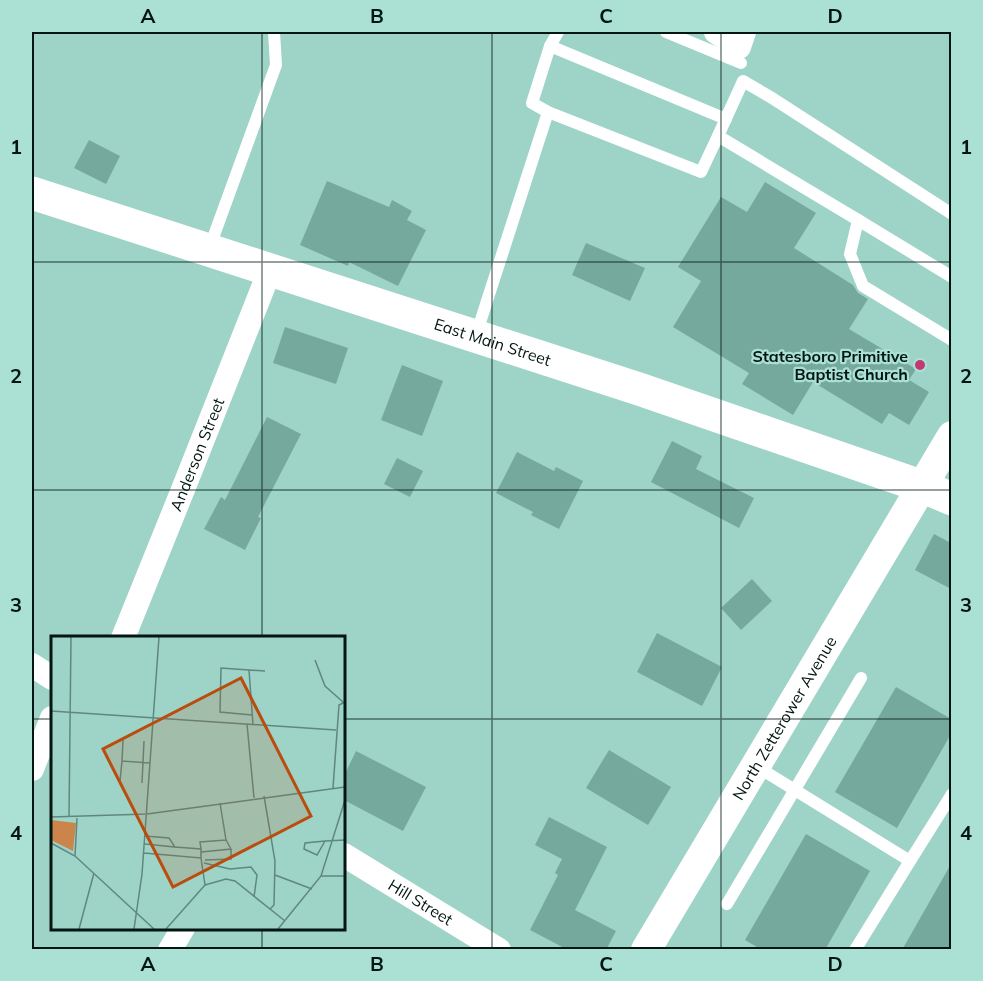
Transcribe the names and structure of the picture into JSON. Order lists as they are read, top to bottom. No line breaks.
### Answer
{"streets":{"main road":["East Main Street"],"street":["Anderson Street","North Zetterower Avenue","Hill Street"]},"crossings":[["East Main Street","Anderson Street"],["East Main Street","North Zetterower Avenue"]],"places":["Statesboro Primitive Baptist Church"],"grid":{"columns":["A","B","C","D"],"rows":["1","2","3","4"]}}
